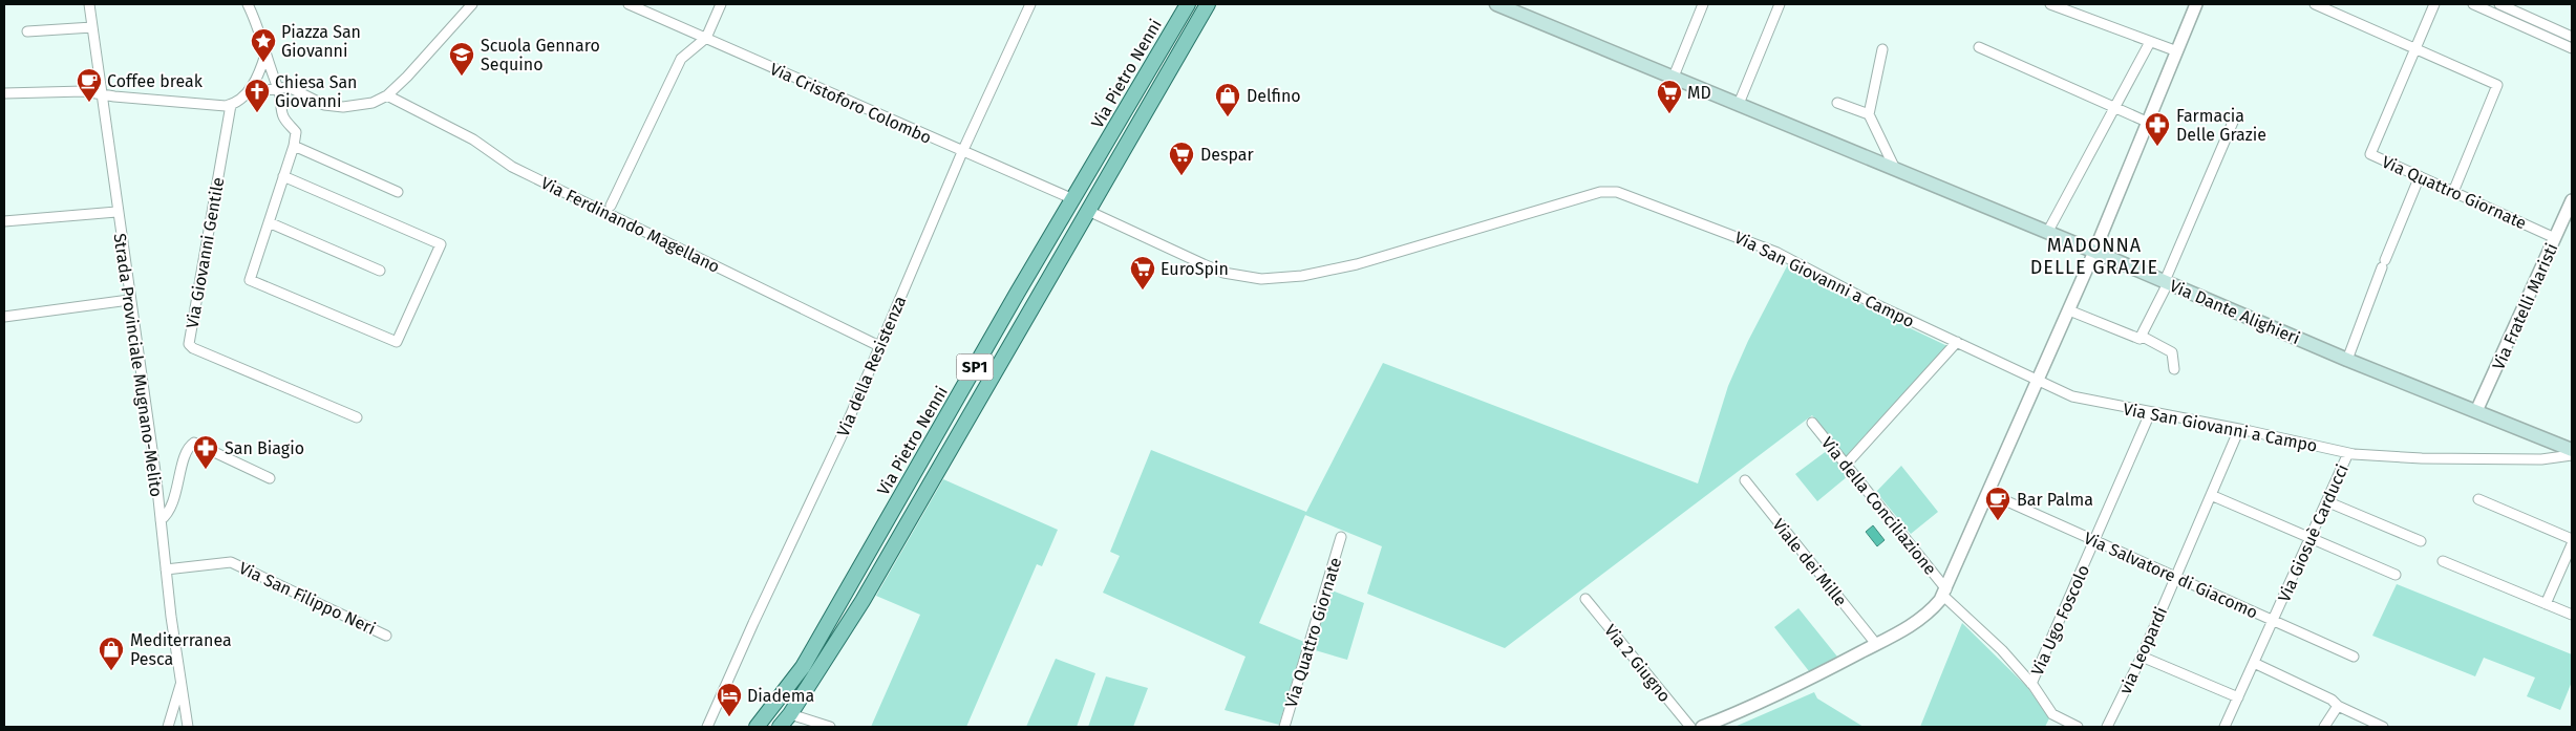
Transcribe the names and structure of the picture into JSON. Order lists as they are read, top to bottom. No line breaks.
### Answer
{"streets":{"main road":["Via Pietro Nenni","Via Dante Alighieri","SP1"],"street":["Via Cristoforo Colombo","Via Quattro Giornate","Via Ferdinando Magellano","Via Giovanni Gentile","Via San Giovanni a Campo","Via Fratelli Maristi","Strada Provinciale Mugnano-Melito","Via della Resistenza","Via della Conciliazione","Via Giosuè Carducci","Viale dei Mille","Via Salvatore di Giacomo","Via San Filippo Neri","Via Ugo Foscolo","via Leopardi","Via 2 Giugno"]},"crossings":[["Via Pietro Nenni","Via Cristoforo Colombo"],["Via Cristoforo Colombo","Via della Resistenza"],["Via Quattro Giornate","Via Fratelli Maristi"],["Via Ferdinando Magellano","Via della Resistenza"],["Via San Giovanni a Campo","SP1"],["Via San Giovanni a Campo","Via Giosuè Carducci"],["Via San Giovanni a Campo","Via Ugo Foscolo"],["Via San Giovanni a Campo","via Leopardi"],["Via Fratelli Maristi","Via Dante Alighieri"],["Strada Provinciale Mugnano-Melito","Via San Filippo Neri"],["Via della Conciliazione","Via Ugo Foscolo"],["Via Giosuè Carducci","Via Salvatore di Giacomo"],["Via Salvatore di Giacomo","Via Ugo Foscolo"],["Via Salvatore di Giacomo","via Leopardi"]],"districts":["MADONNA DELLE GRAZIE"],"places":{"place":["Piazza San Giovanni"],"school or university":["Scuola Gennaro Sequino"],"cafe":["Coffee break","Bar Palma"],"church":["Chiesa San Giovanni"],"supermarket":["MD","Despar","EuroSpin"],"shop":["Delfino","Mediterranea Pesca"],"pharmacy":["Farmacia Delle Grazie","San Biagio"],"hotel":["Diadema"]}}
